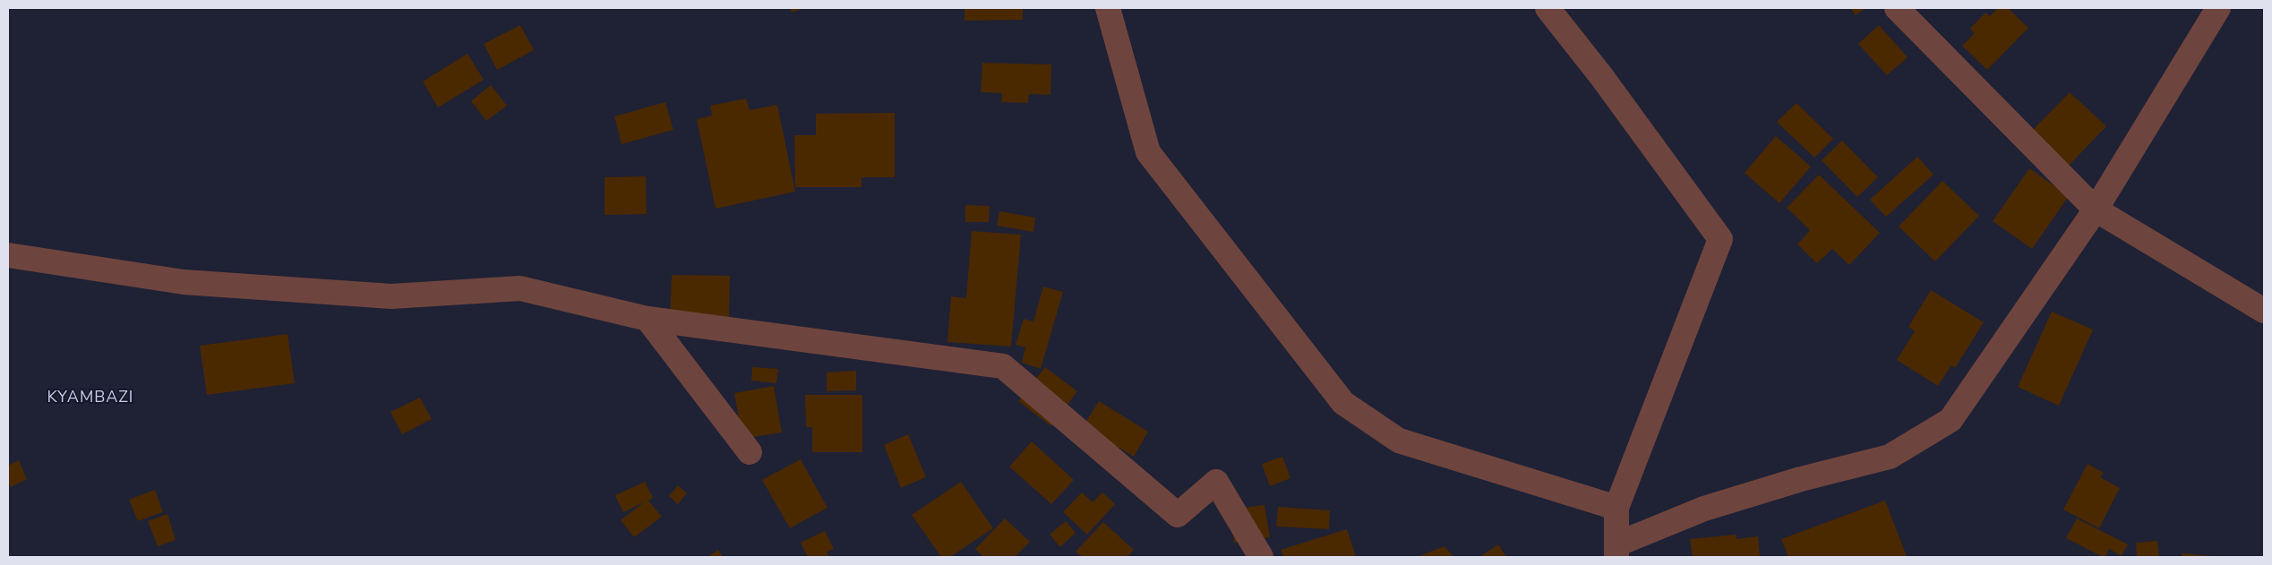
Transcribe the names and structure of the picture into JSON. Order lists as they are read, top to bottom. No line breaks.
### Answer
{"districts":["KYAMBAZI"]}
